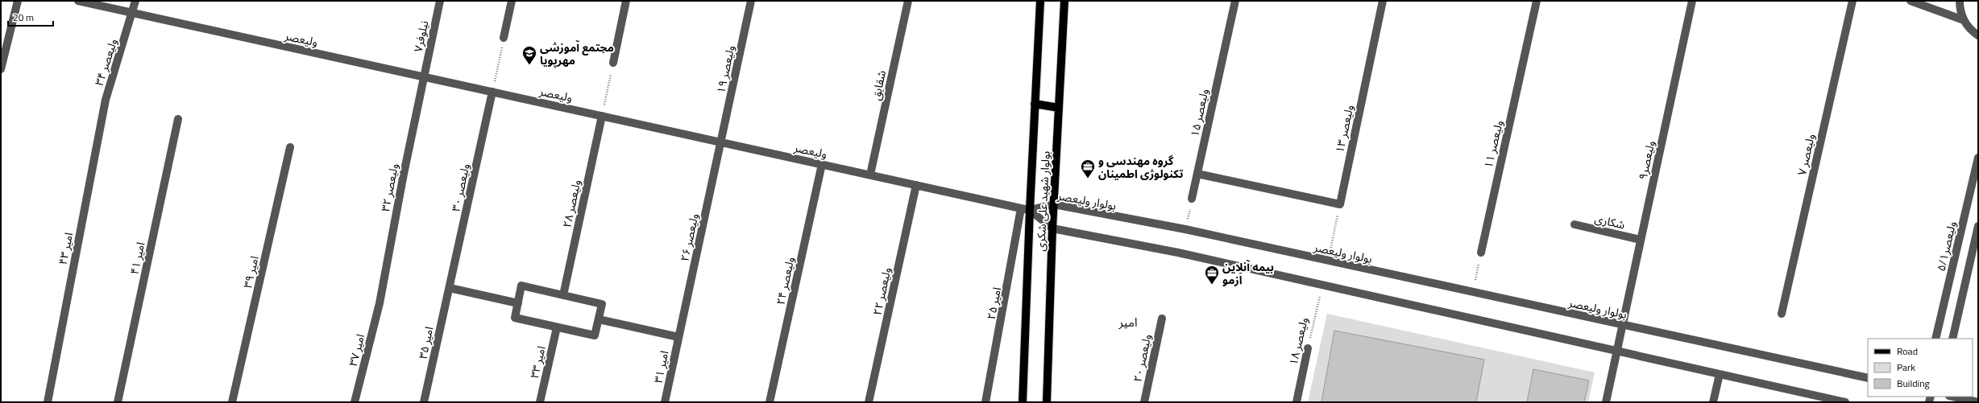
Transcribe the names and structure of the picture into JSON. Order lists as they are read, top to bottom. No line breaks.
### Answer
{"streets":{"main road":["بولوار شهید علی شکری"],"street":["نیلوفر۷","ولیعصر","ولیعصر ۳۴","ولیعصر ۱۹","شقایق","ولیعصر ۱۵","ولیعصر ۱۳","ولیعصر ۱۱","ولیعصر ۷","ولیعصر۹","ولیعصر ۳۲","ولیعصر ۳۰","بولوار ولیعصر","ولیعصر ۲۸","شکاری","ولیعصر ۲۶","ولیعصر۵/۱","امیر ۴۳","امیر ۴۱","امیر ۳۹","ولیعصر ۲۴","ولیعصر ۲۲","امیر ۲۵","ولیعصر ۱۸","امیر ۳۵","امیر ۳۷","ولیعصر ۲۰","امیر ۳۳","امیر ۳۱"]},"crossings":[["نیلوفر۷","ولیعصر"],["نیلوفر۷","ولیعصر ۳۲"],["ولیعصر","ولیعصر ۳۴"],["ولیعصر","ولیعصر ۱۹"],["ولیعصر","شقایق"],["ولیعصر","ولیعصر ۳۲"],["ولیعصر","ولیعصر ۳۰"],["ولیعصر","بولوار ولیعصر"],["ولیعصر","بولوار شهید علی شکری"],["ولیعصر","ولیعصر ۲۸"],["ولیعصر","ولیعصر ۲۶"],["ولیعصر","ولیعصر ۲۴"],["ولیعصر","ولیعصر ۲۲"],["ولیعصر","امیر ۲۵"],["ولیعصر ۳۴","امیر ۴۳"],["ولیعصر ۱۹","ولیعصر ۲۶"],["ولیعصر۹","بولوار ولیعصر"],["ولیعصر۹","شکاری"],["ولیعصر ۳۲","امیر ۳۷"],["ولیعصر ۳۰","امیر ۳۵"],["بولوار ولیعصر","بولوار شهید علی شکری"],["بولوار ولیعصر","امیر ۲۵"],["بولوار شهید علی شکری","امیر ۲۵"],["ولیعصر ۲۶","امیر ۳۱"]],"districts":["امیر"],"places":{"school or university":["مجتمع آموزشی مهرپویا"],"office":["گروه مهندسی و تکنولوژی اطمینان","بیمه آنلاین اَزمو"]},"legend":["Road","Park","Building"],"scale_bar":"20 m"}
